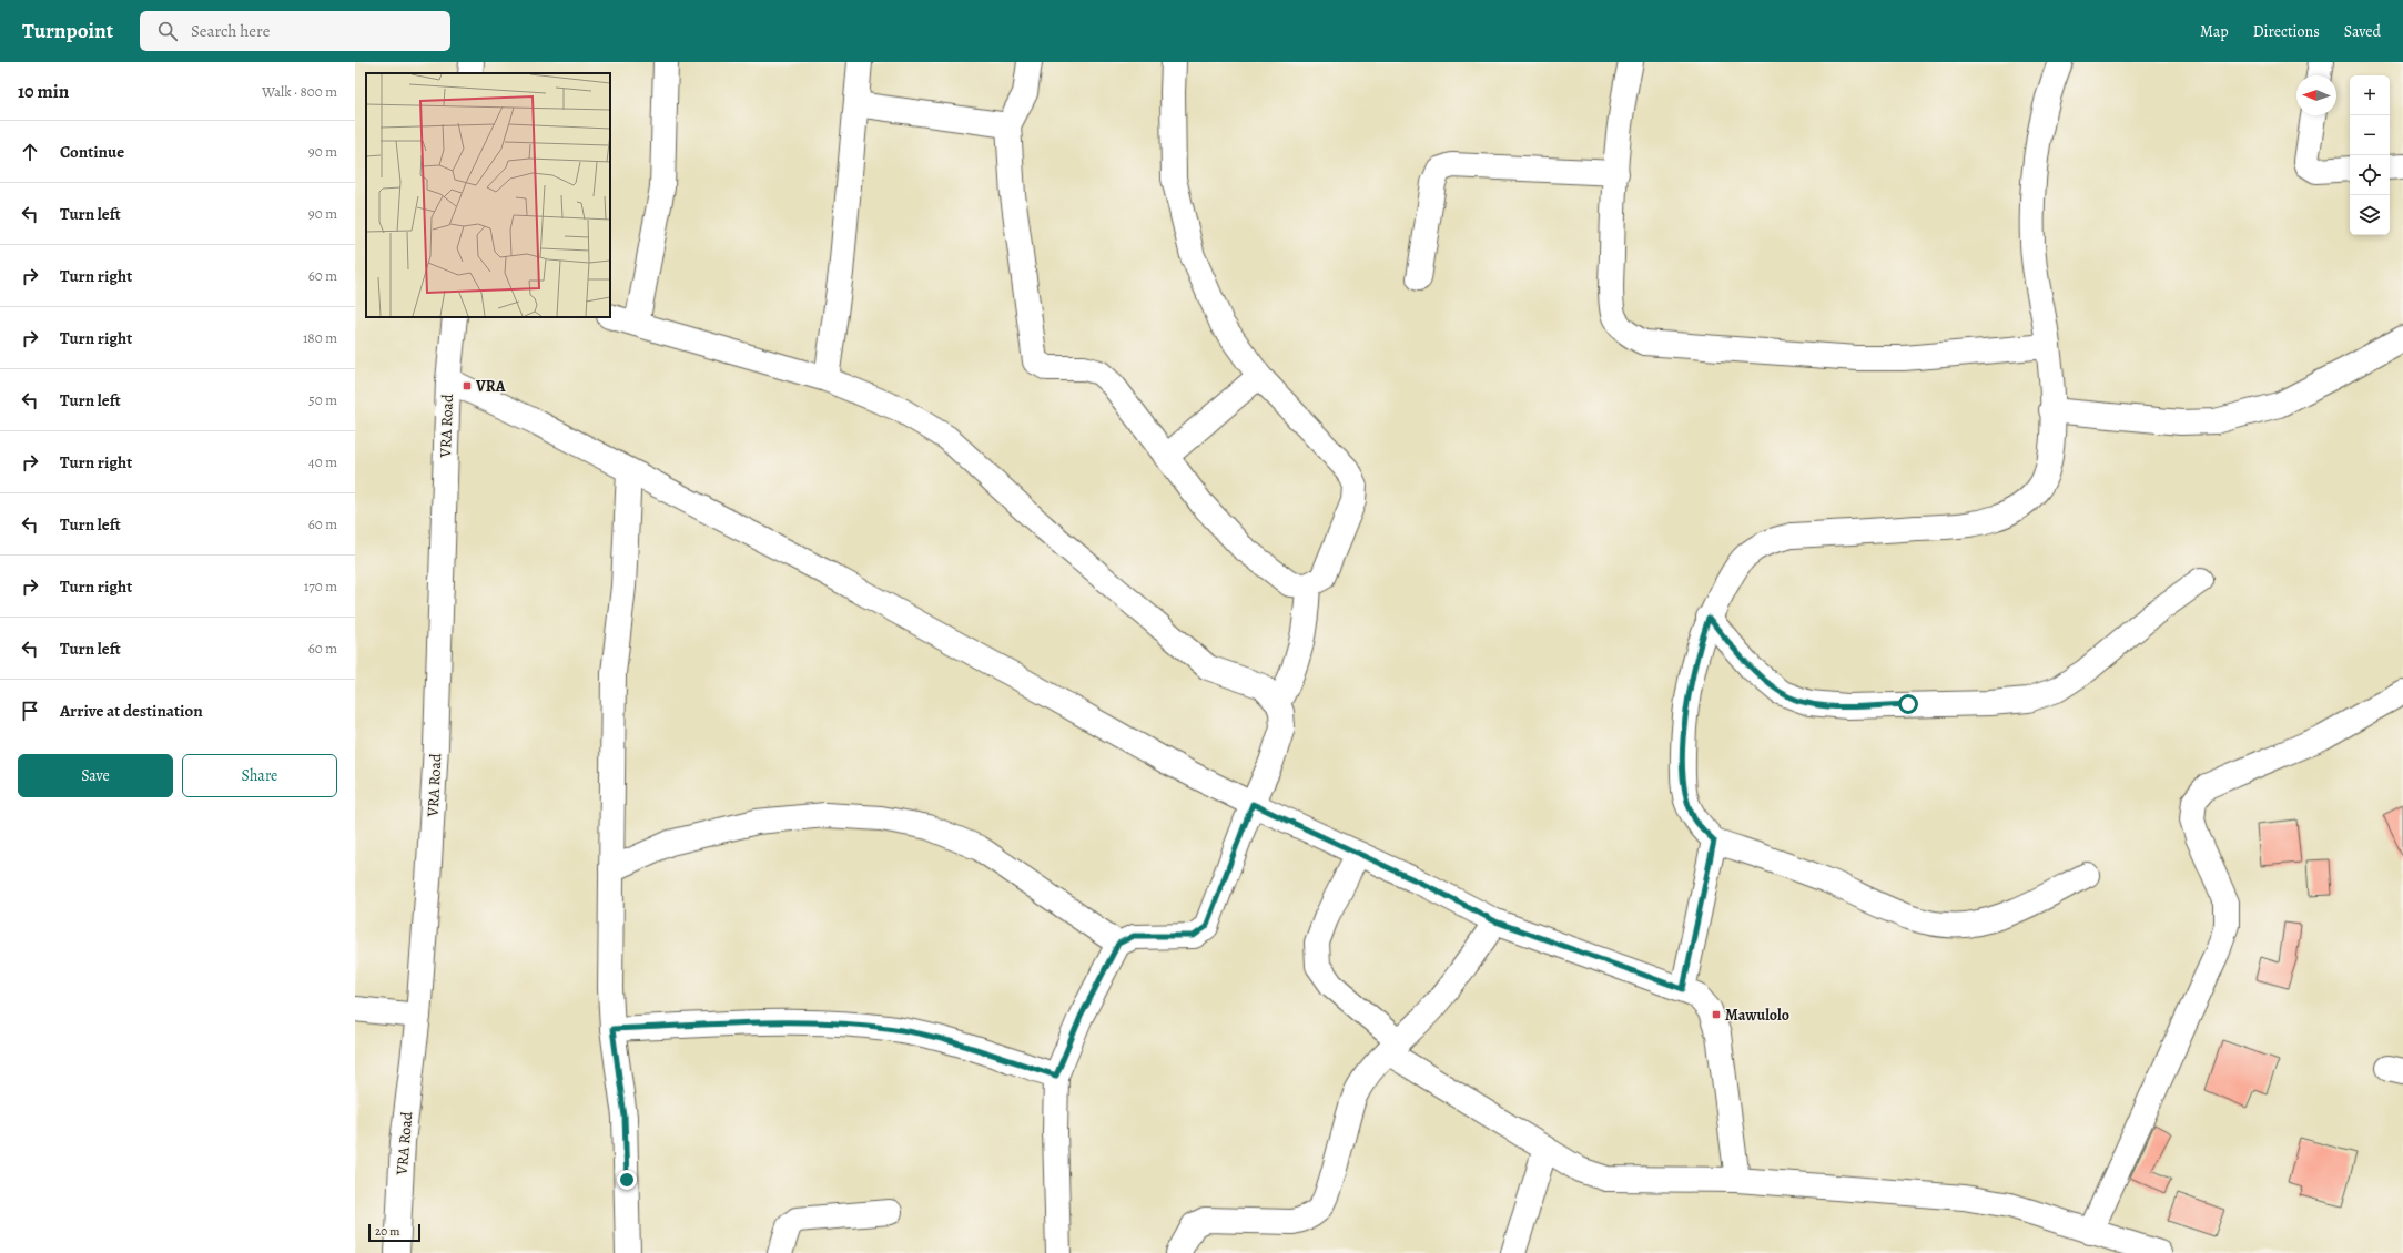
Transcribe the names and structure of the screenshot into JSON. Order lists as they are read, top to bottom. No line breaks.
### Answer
{"streets":{"street":["VRA Road"]},"places":{"transit":["VRA","Mawulolo"]},"scale_bar":"20 m","north":"left","page":{"header":"Turnpoint","search":"Search here","nav":["Map","Directions","Saved"],"heading":["10 min","Walk · 800 m"],"map_buttons":["+","−"],"list":[["Continue","90 m"],["Turn left","90 m"],["Turn right","60 m"],["Turn right","180 m"],["Turn left","50 m"],["Turn right","40 m"],["Turn left","60 m"],["Turn right","170 m"],["Turn left","60 m"],"Arrive at destination"],"buttons":["Save","Share"],"scale":"20 m"}}
